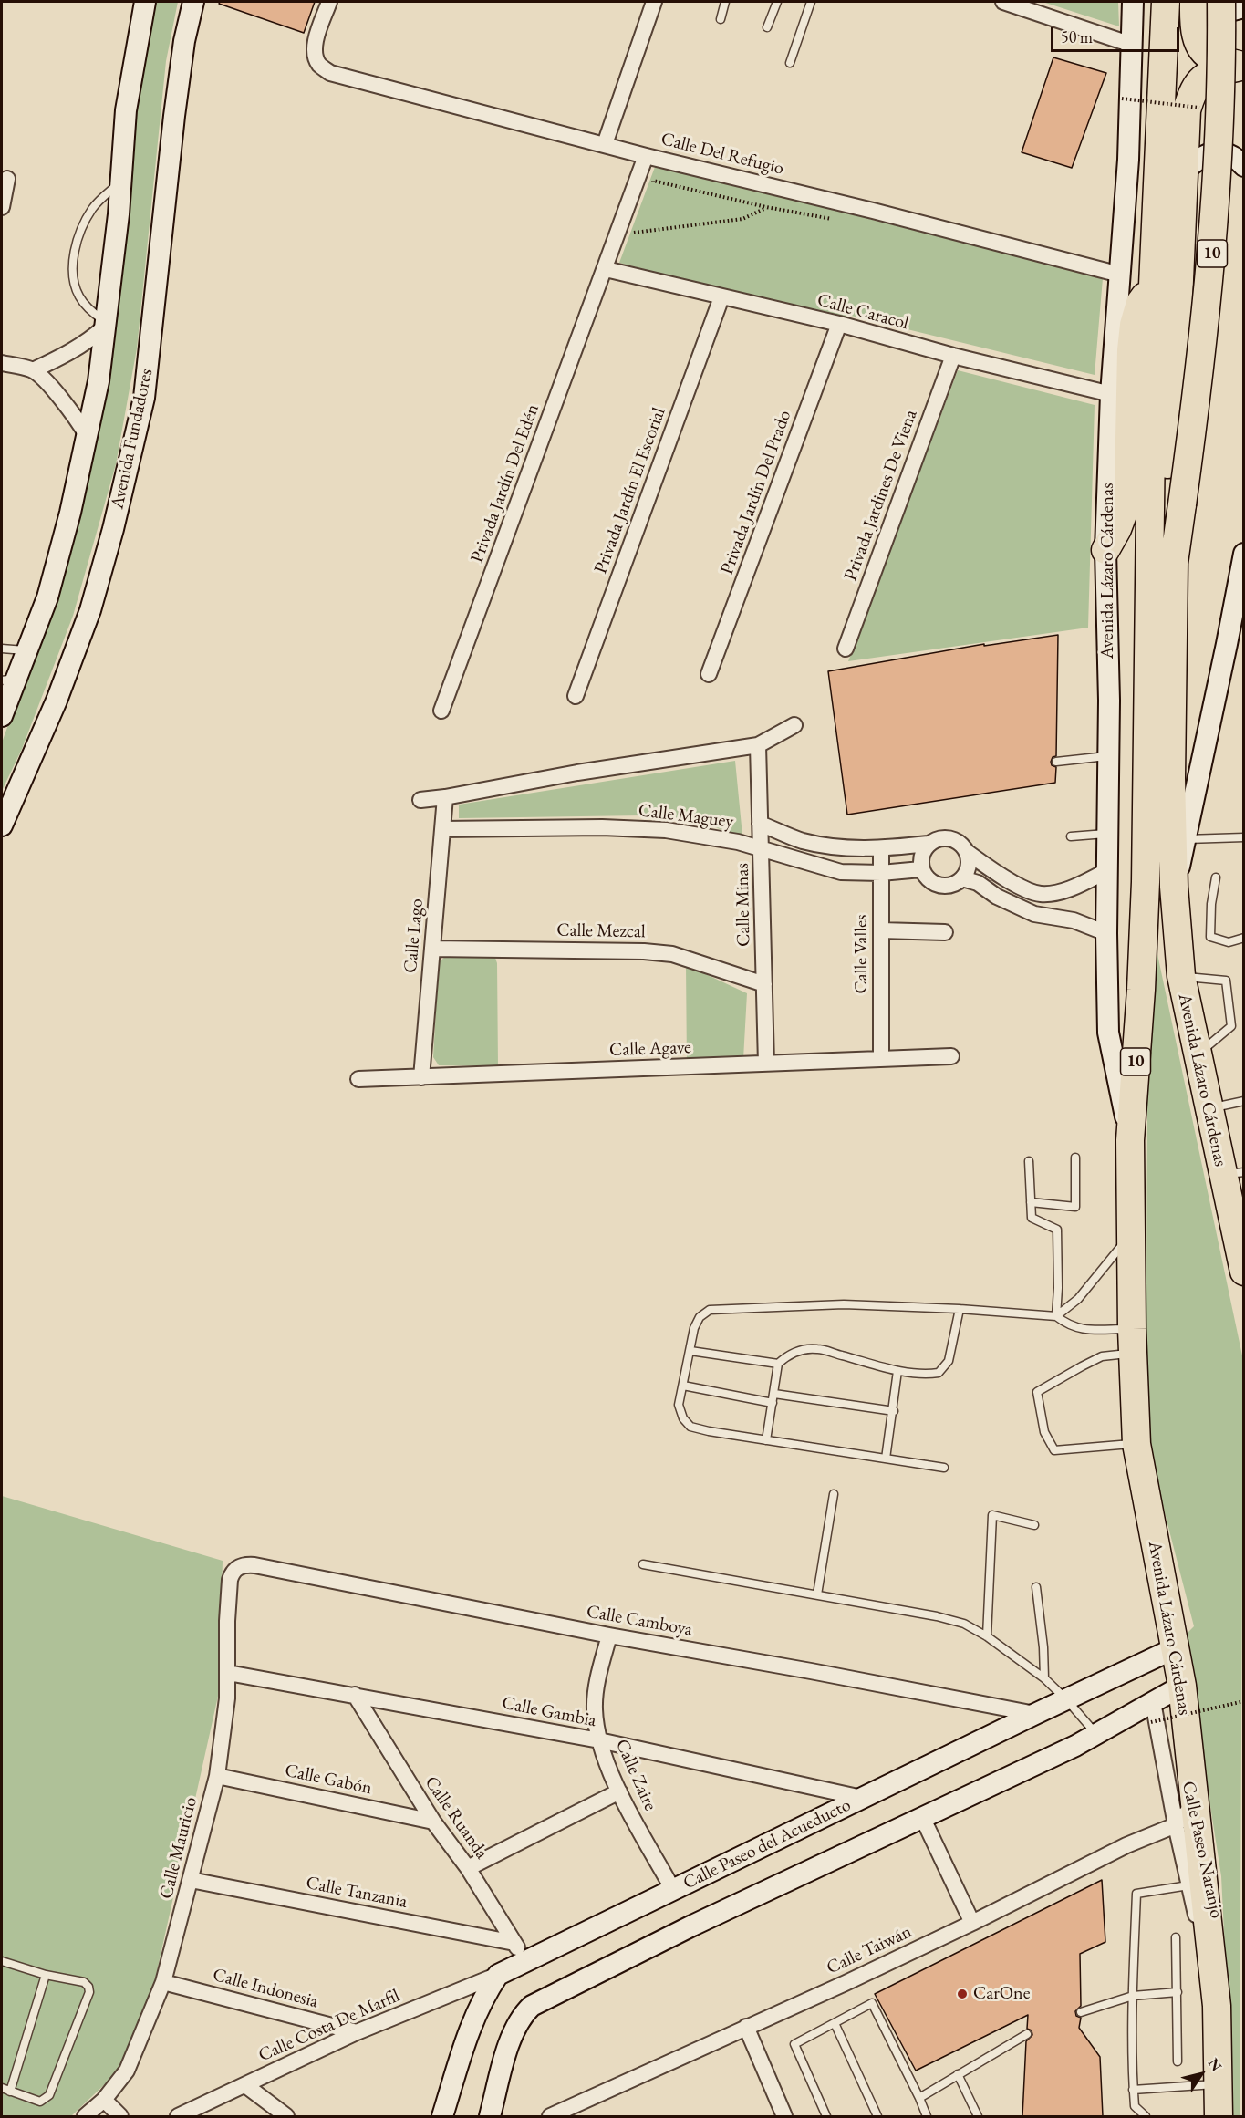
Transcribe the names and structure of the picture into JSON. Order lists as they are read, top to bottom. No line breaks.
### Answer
{"streets":{"highway":["10","Avenida Lázaro Cárdenas"],"street":["Calle Del Refugio","Calle Caracol","Avenida Fundadores","Privada Jardín Del Edén","Privada Jardín El Escorial","Privada Jardín Del Prado","Privada Jardines De Viena","Calle Maguey","Calle Minas","Calle Mezcal","Calle Lago","Calle Valles","Calle Agave","Calle Camboya","Calle Gambia","Calle Zaire","Calle Gabón","Calle Ruanda","Calle Paseo del Acueducto","Calle Mauricio","Calle Paseo Naranjo","Calle Tanzania","Calle Taiwán","Calle Indonesia","Calle Costa De Marfil"]},"crossings":[["Calle Del Refugio","Privada Jardín Del Edén"],["Calle Del Refugio","Avenida Lázaro Cárdenas"],["Calle Caracol","Privada Jardín Del Edén"],["Calle Caracol","Privada Jardín El Escorial"],["Calle Caracol","Privada Jardín Del Prado"],["Calle Caracol","Privada Jardines De Viena"],["Calle Caracol","Avenida Lázaro Cárdenas"],["Avenida Lázaro Cárdenas","Calle Paseo del Acueducto"],["Avenida Lázaro Cárdenas","Calle Paseo Naranjo"],["Avenida Lázaro Cárdenas","Calle Taiwán"],["Calle Maguey","Calle Minas"],["Calle Maguey","Calle Lago"],["Calle Maguey","Calle Valles"],["Calle Minas","Calle Mezcal"],["Calle Minas","Calle Agave"],["Calle Mezcal","Calle Lago"],["Calle Lago","Calle Agave"],["Calle Valles","Calle Agave"],["Calle Camboya","Calle Zaire"],["Calle Camboya","Calle Paseo del Acueducto"],["Calle Camboya","Calle Mauricio"],["Calle Gambia","Calle Zaire"],["Calle Gambia","Calle Ruanda"],["Calle Gambia","Calle Paseo del Acueducto"],["Calle Gambia","Calle Mauricio"],["Calle Zaire","Calle Paseo del Acueducto"],["Calle Gabón","Calle Ruanda"],["Calle Gabón","Calle Mauricio"],["Calle Ruanda","Calle Paseo del Acueducto"],["Calle Ruanda","Calle Tanzania"],["Calle Paseo del Acueducto","Calle Costa De Marfil"],["Calle Mauricio","Calle Tanzania"],["Calle Mauricio","Calle Indonesia"],["Calle Paseo Naranjo","Calle Taiwán"],["Calle Indonesia","Calle Costa De Marfil"]],"places":["CarOne"],"scale_bar":"50 m","north":"top right"}
